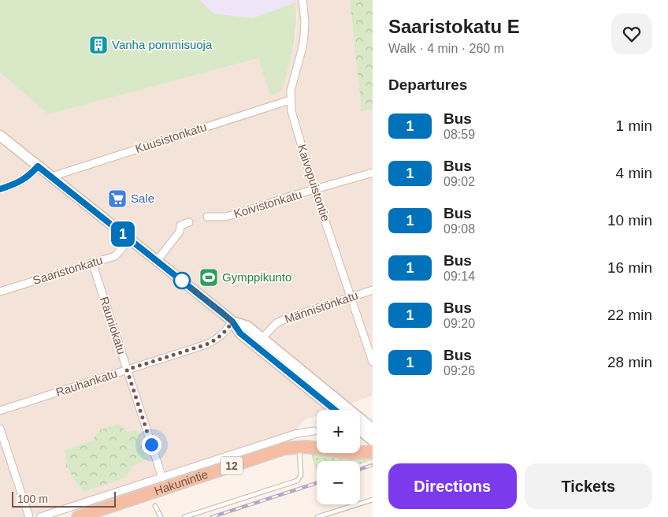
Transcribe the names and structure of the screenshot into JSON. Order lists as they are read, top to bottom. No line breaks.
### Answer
{"streets":{"highway":["12","Hakunintie"],"street":["Kuusistonkatu","Kaivopuistontie","Koivistonkatu","Saaristonkatu","Männistönkatu","Rauniokatu","Rauhankatu"]},"crossings":[["Kuusistonkatu","Kaivopuistontie"],["Kaivopuistontie","Koivistonkatu"],["Kaivopuistontie","Männistönkatu"],["Saaristonkatu","Rauniokatu"],["Rauniokatu","Rauhankatu"]],"places":{"building":["Vanha pommisuoja"],"supermarket":["Sale"],"sports":["Gymppikunto"]},"lines":["bus line 1"],"scale_bar":"100 m","page":{"on_map":"1","heading":[["Saaristokatu E","Walk · 4 min · 260 m"],"Departures"],"list":[{"mark":"1","name":"Bus","note":"08:59","value":"1 min"},{"mark":"1","name":"Bus","note":"09:02","value":"4 min"},{"mark":"1","name":"Bus","note":"09:08","value":"10 min"},{"mark":"1","name":"Bus","note":"09:14","value":"16 min"},{"mark":"1","name":"Bus","note":"09:20","value":"22 min"},{"mark":"1","name":"Bus","note":"09:26","value":"28 min"}],"map_buttons":["+","−"],"buttons":["Directions","Tickets"],"scale":"100 m"}}
